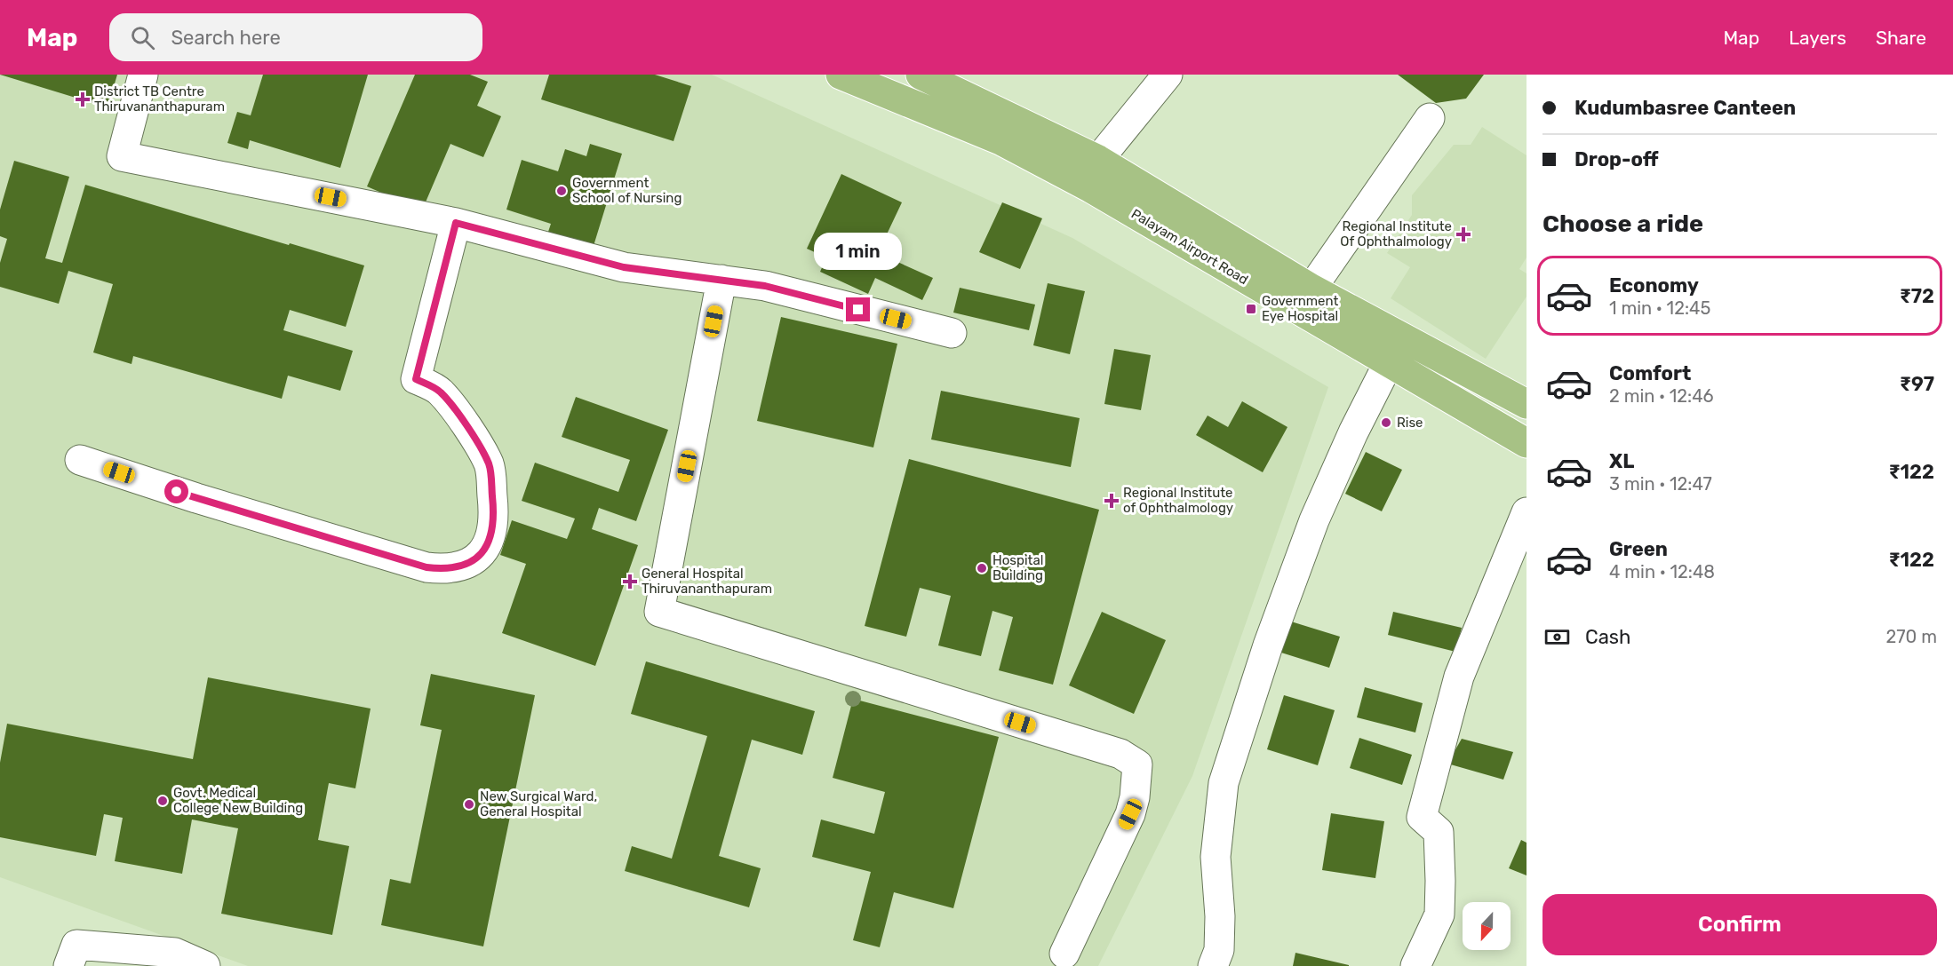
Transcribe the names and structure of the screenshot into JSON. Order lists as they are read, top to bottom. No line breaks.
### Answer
{"streets":{"main road":["Palayam Airport Road"]},"places":{"health":["District TB Centre Thiruvananthapuram","Regional Institute Of Ophthalmology","Regional Institute of Ophthalmology","General Hospital Thiruvananthapuram"],"other":["Government School of Nursing","Rise","Hospital Building","Govt. Medical College New Building","New Surgical Ward, General Hospital"],"transit":["Government Eye Hospital"]},"north":"bottom","page":{"header":"Map","search":"Search here","nav":["Map","Layers","Share"],"banner":["Kudumbasree Canteen","Drop-off"],"heading":"Choose a ride","bubble":"1 min","list":[{"name":"Economy","note":"1 min · 12:45","value":"₹72"},{"name":"Comfort","note":"2 min · 12:46","value":"₹97"},{"name":"XL","note":"3 min · 12:47","value":"₹122"},{"name":"Green","note":"4 min · 12:48","value":"₹122"}],"pay":["Cash","270 m"],"buttons":"Confirm"}}
